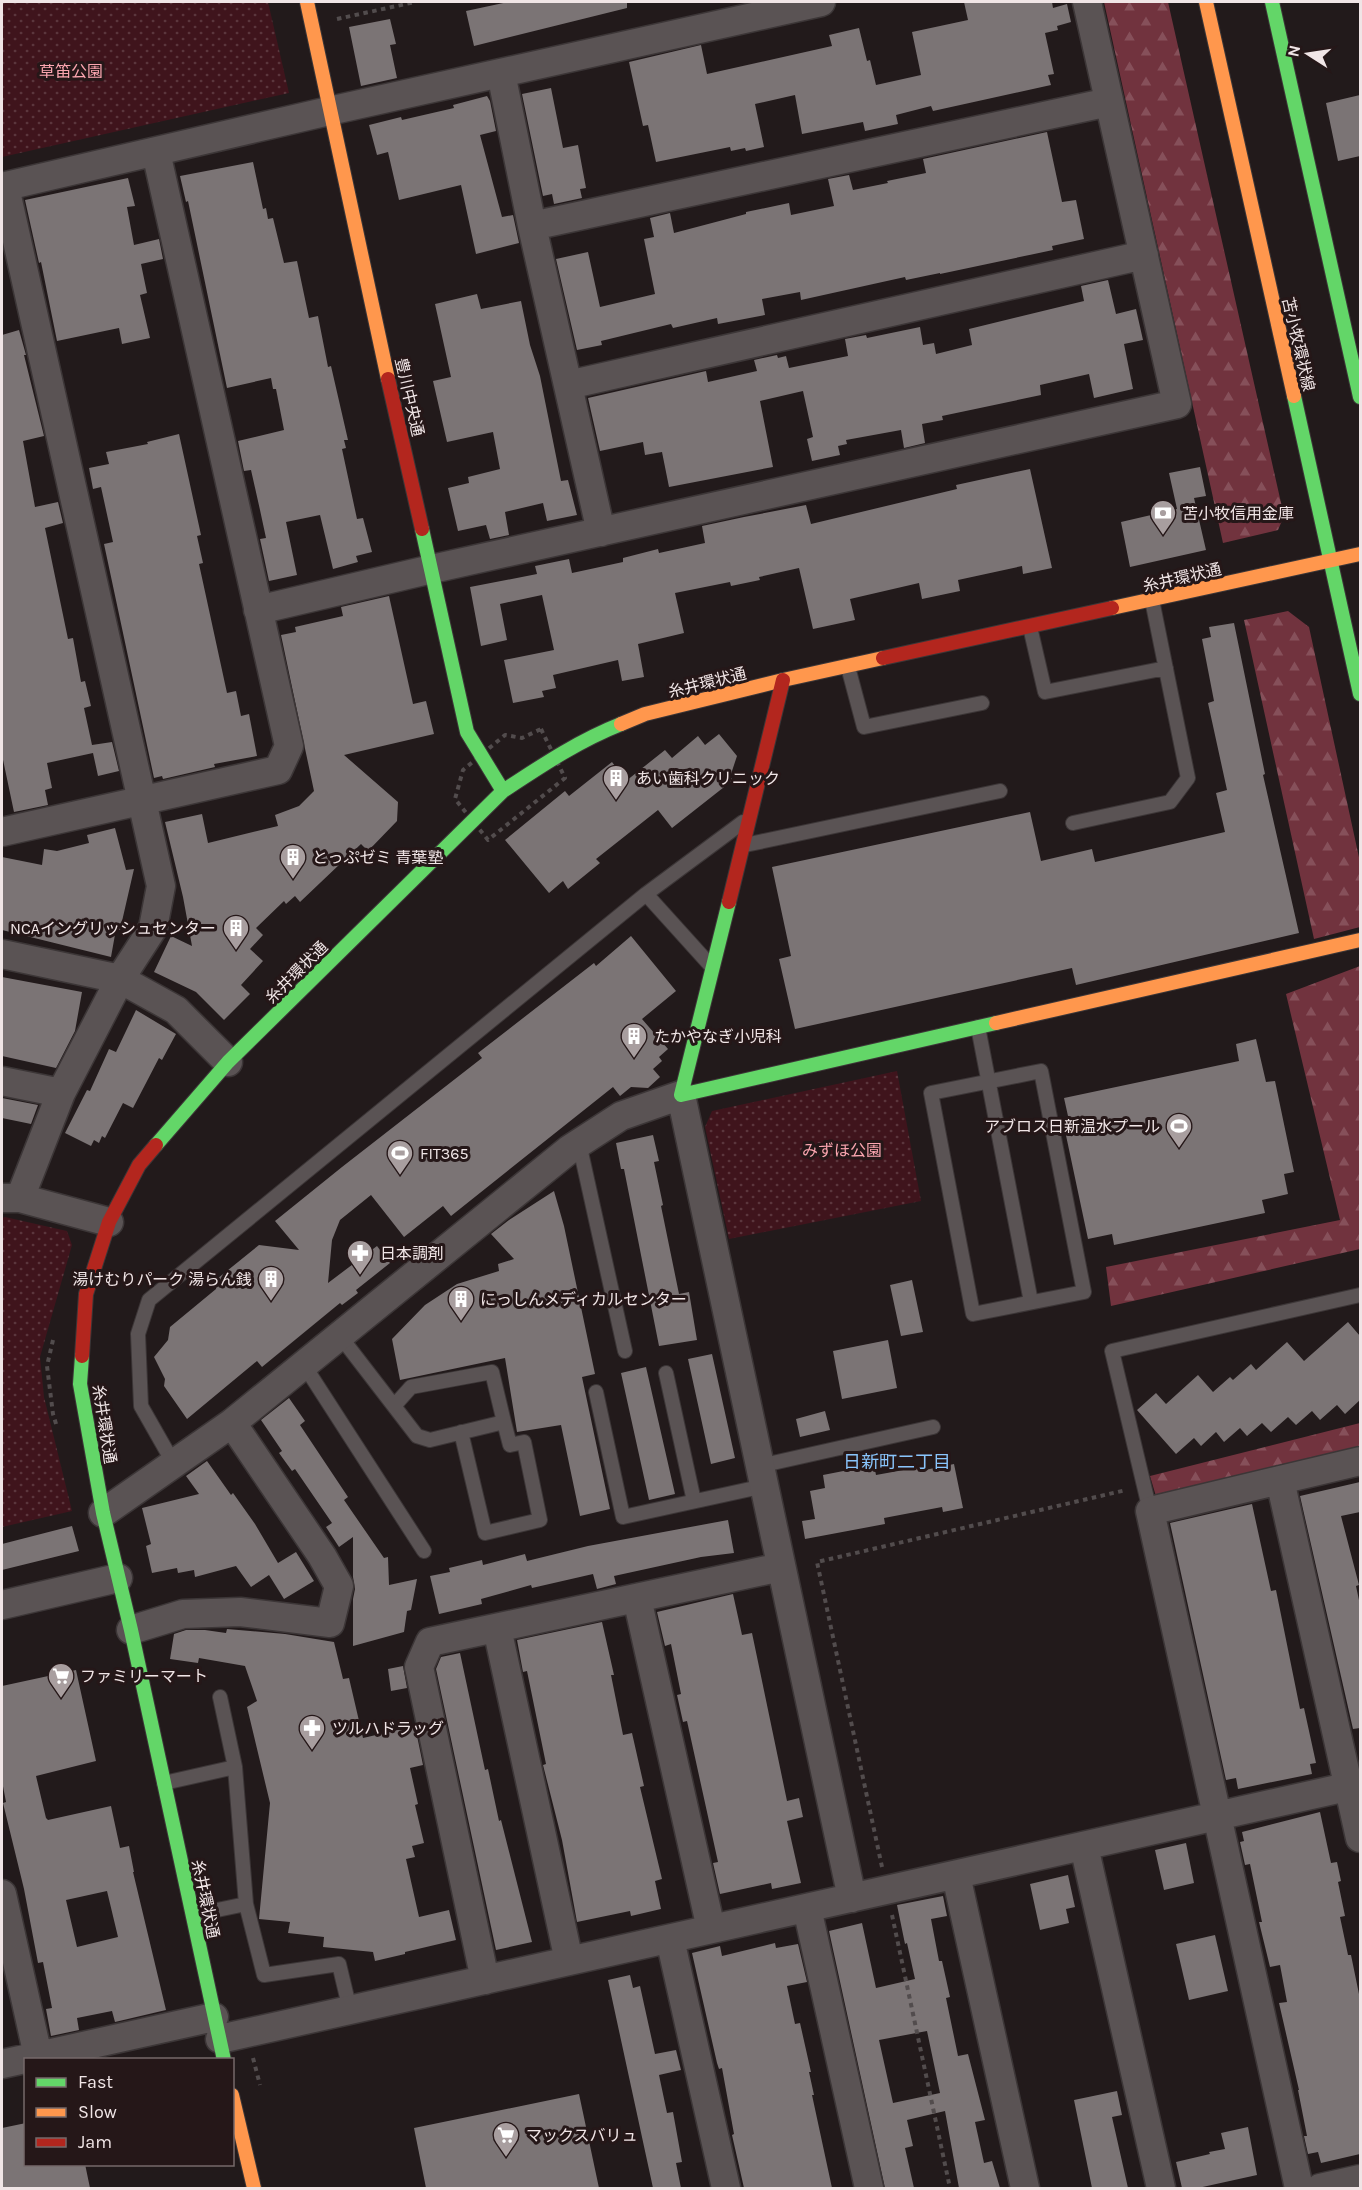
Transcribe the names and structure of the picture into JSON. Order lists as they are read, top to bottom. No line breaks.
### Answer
{"streets":{"street":["苫小牧環状線","豊川中央通","糸井環状通"]},"crossings":[["苫小牧環状線","糸井環状通"],["豊川中央通","糸井環状通"]],"districts":["日新町二丁目"],"parks":["草笛公園","みずほ公園"],"places":{"bank":["苫小牧信用金庫"],"building":["あい歯科クリニック","とっぷゼミ 青葉塾","NCAイングリッシュセンター","たかやなぎ小児科","湯けむりパーク 湯らん銭","にっしんメディカルセンター"],"sports":["アブロス日新温水プール","FIT365"],"pharmacy":["日本調剤","ツルハドラッグ"],"supermarket":["ファミリーマート","マックスバリュ"]},"legend":["Fast","Slow","Jam"],"north":"left"}
